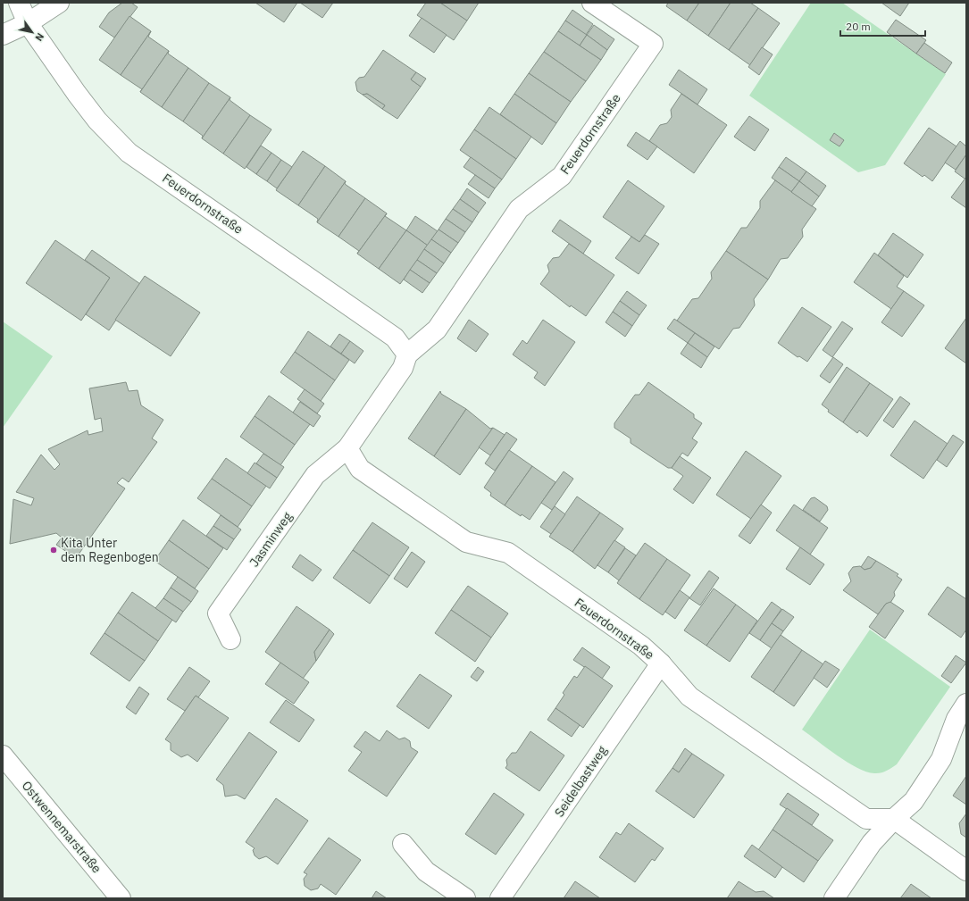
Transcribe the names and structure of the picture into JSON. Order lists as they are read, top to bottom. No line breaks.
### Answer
{"streets":{"street":["Feuerdornstraße","Jasminweg","Seidelbastweg","Ostwennemarstraße"]},"crossings":[["Feuerdornstraße","Jasminweg"],["Feuerdornstraße","Seidelbastweg"]],"places":["Kita Unter dem Regenbogen"],"scale_bar":"20 m","north":"bottom right"}
